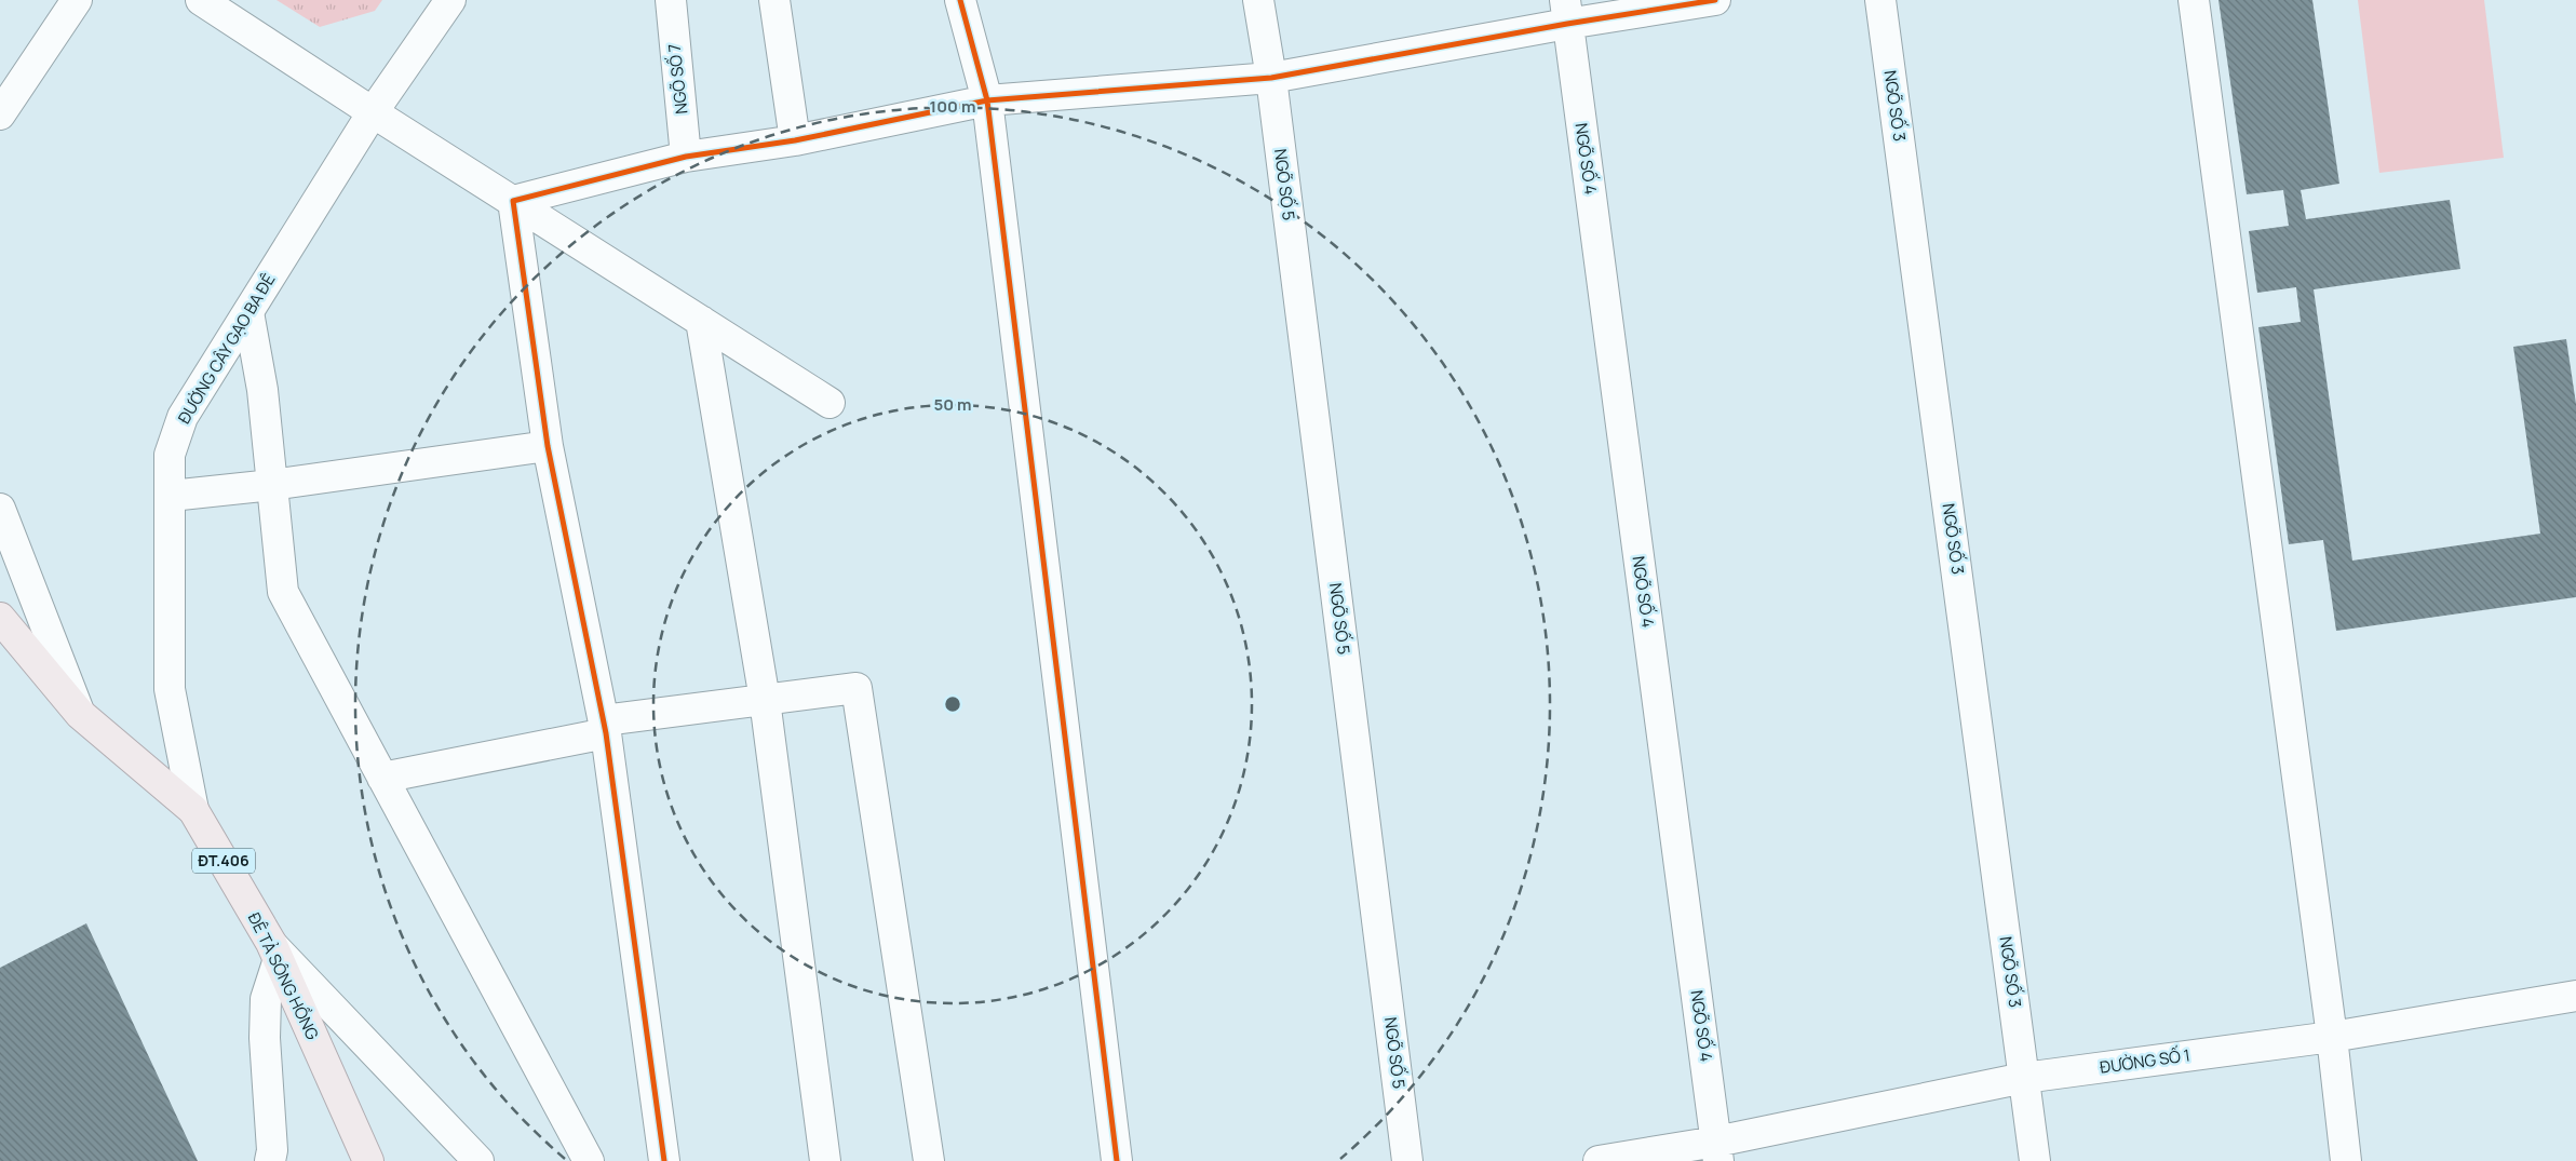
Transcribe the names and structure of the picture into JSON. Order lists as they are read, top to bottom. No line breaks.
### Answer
{"streets":{"main road":["ĐT.406","ĐÊ TẢ SÔNG HỒNG"],"street":["NGÕ SỐ 7","NGÕ SỐ 3","NGÕ SỐ 4","NGÕ SỐ 5","ĐƯỜNG CÂY GẠO BA ĐÊ","ĐƯỜNG SỐ 1"]},"crossings":[["NGÕ SỐ 3","ĐƯỜNG SỐ 1"],["NGÕ SỐ 4","ĐƯỜNG SỐ 1"],["ĐƯỜNG CÂY GẠO BA ĐÊ","ĐÊ TẢ SÔNG HỒNG"]],"rings":["100 m","50 m"]}
